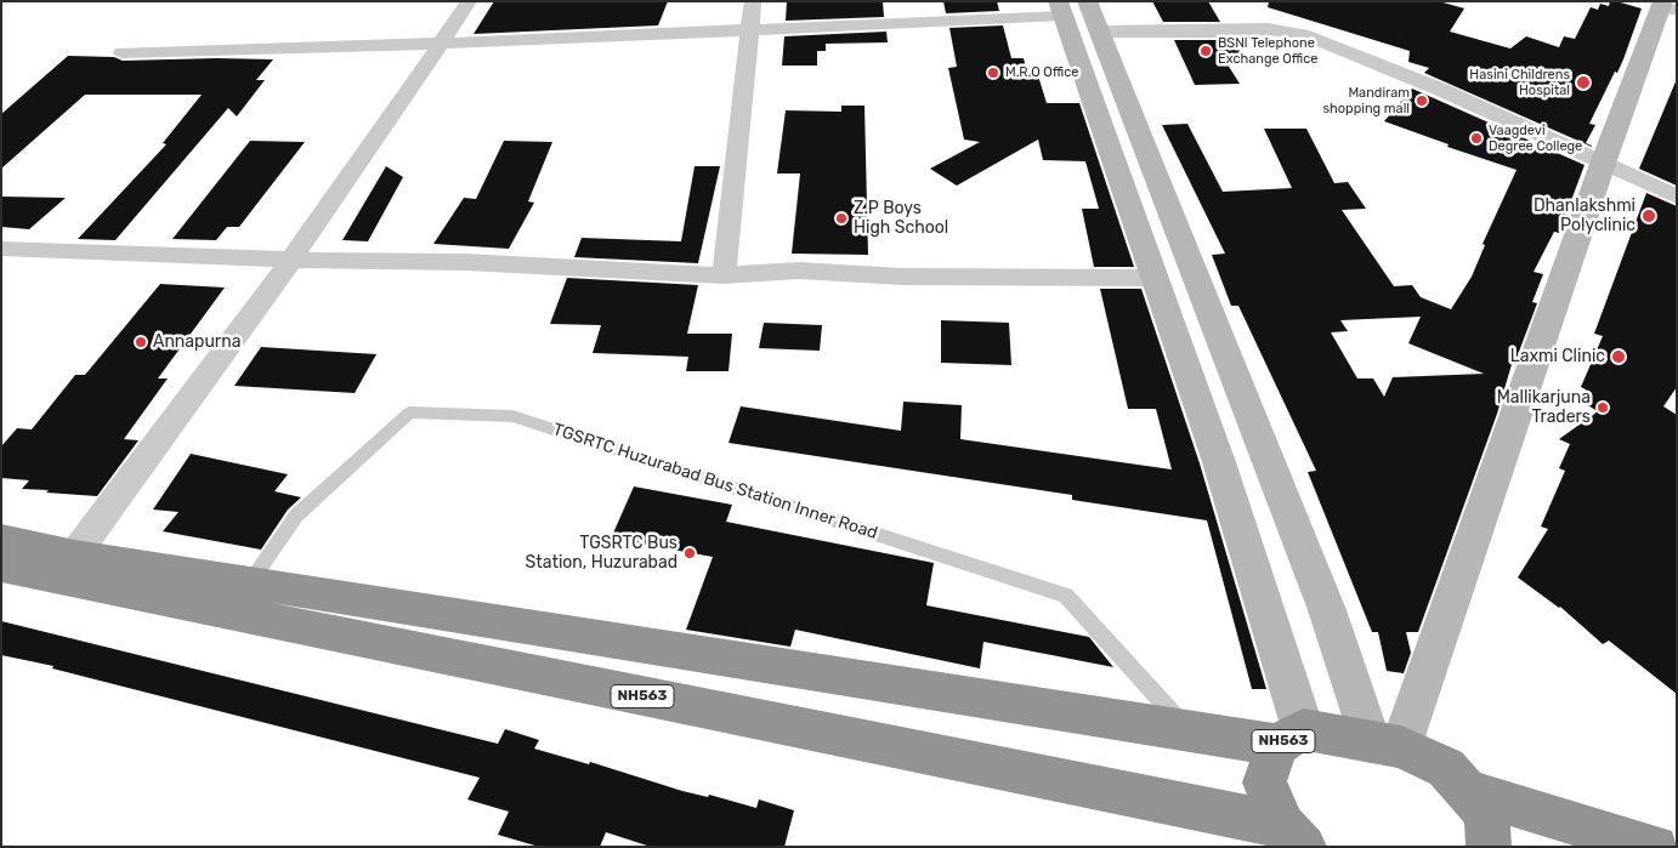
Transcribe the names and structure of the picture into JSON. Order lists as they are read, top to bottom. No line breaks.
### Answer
{"streets":{"highway":["NH563"],"lane":["TGSRTC Huzurabad Bus Station Inner Road"]},"crossings":[["TGSRTC Huzurabad Bus Station Inner Road","NH563"]],"places":["BSNl Telephone Exchange Office","M.R.O Office","Hasini Childrens Hospital","Mandiram shopping mall","Vaagdevi Degree College","Dhanlakshmi Polyclinic","Z.P Boys High School","Annapurna","Laxmi Clinic","Mallikarjuna Traders","TGSRTC Bus Station, Huzurabad"]}
